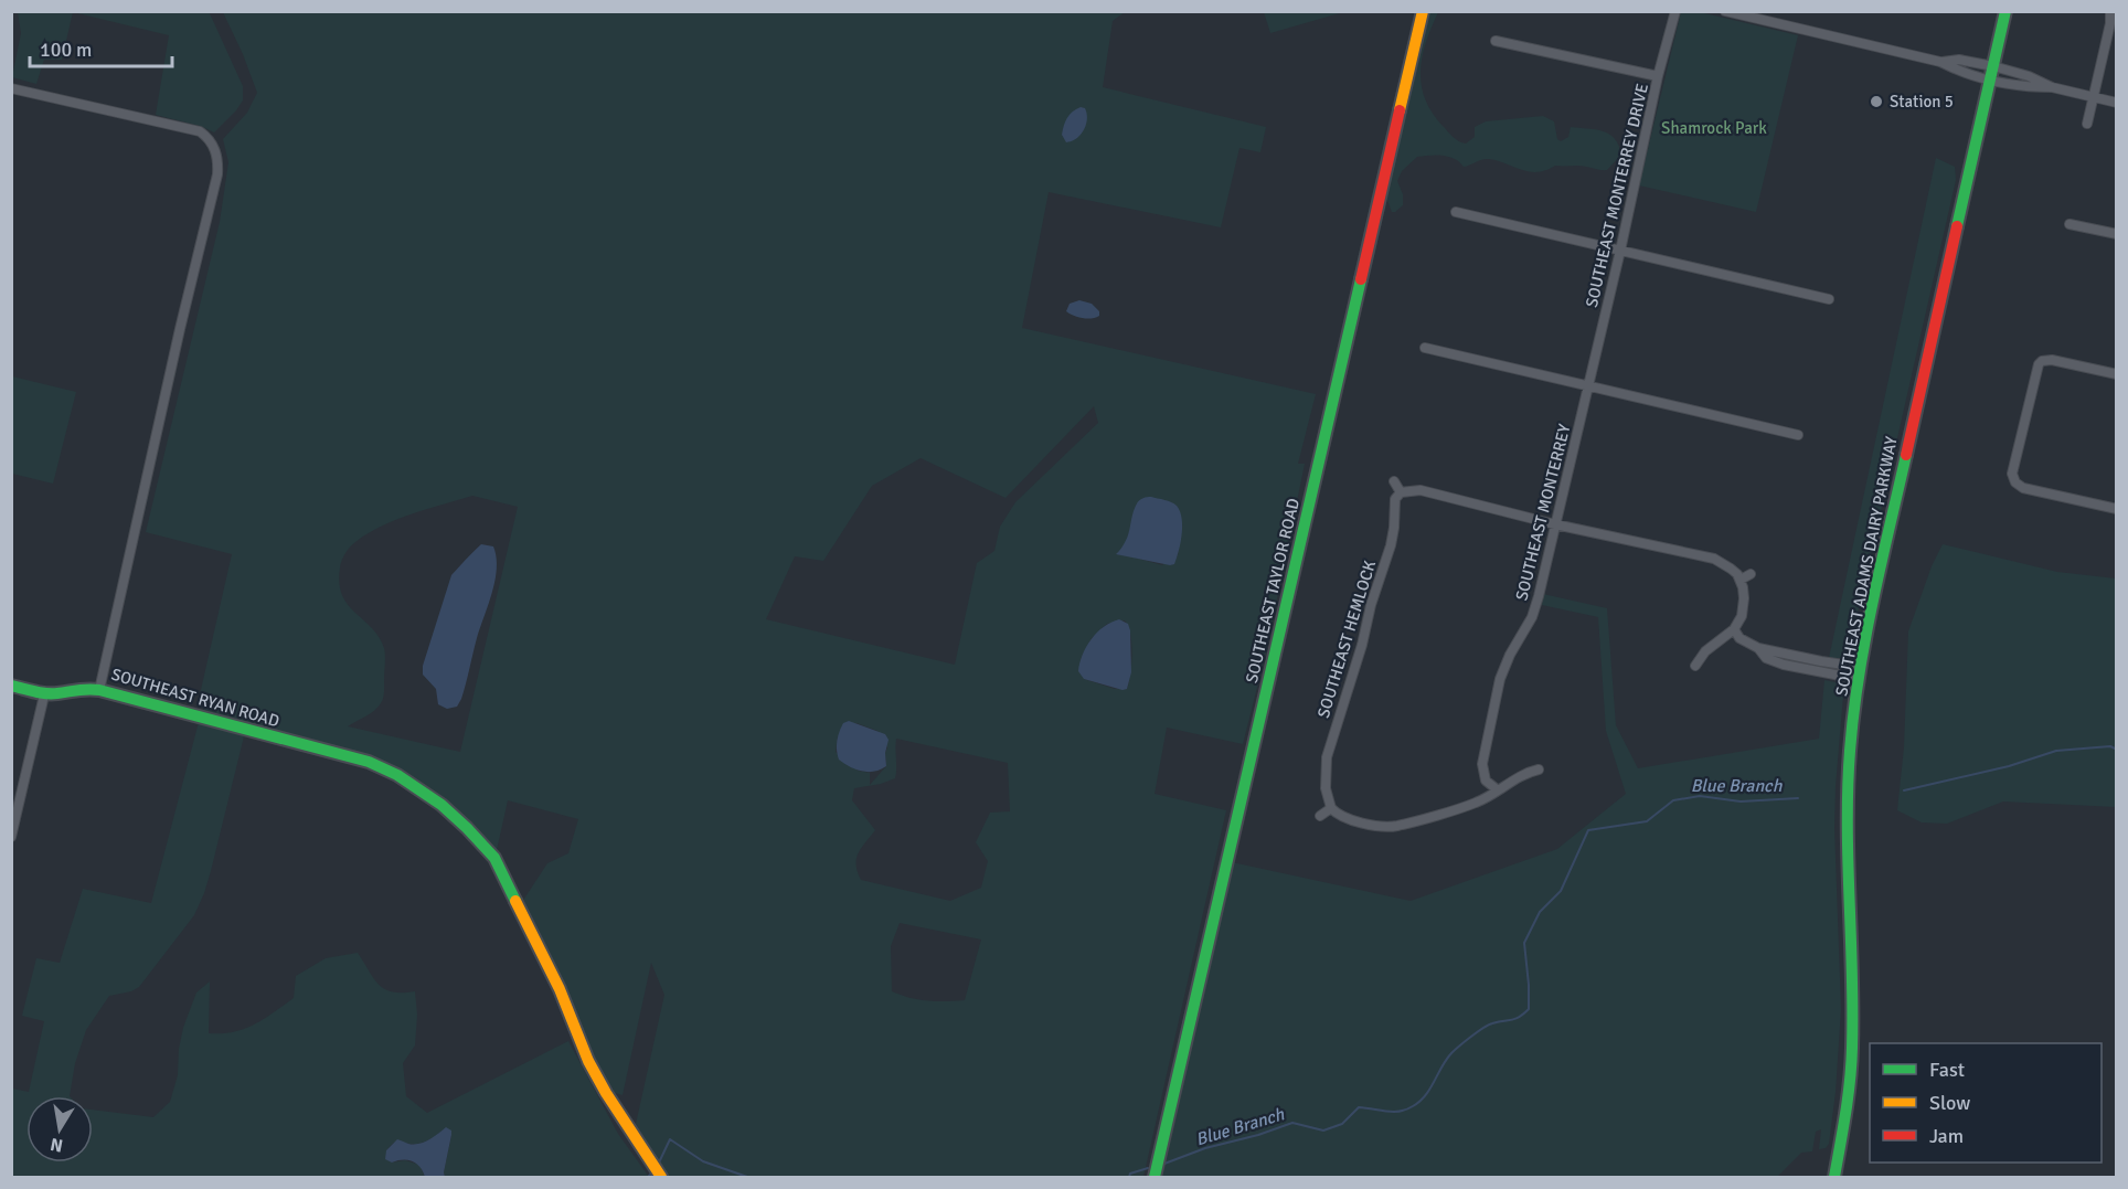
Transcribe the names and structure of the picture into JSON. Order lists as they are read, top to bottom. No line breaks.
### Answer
{"streets":{"street":["SOUTHEAST MONTERREY DRIVE","SOUTHEAST MONTERREY","SOUTHEAST ADAMS DAIRY PARKWAY","SOUTHEAST TAYLOR ROAD","SOUTHEAST HEMLOCK","SOUTHEAST RYAN ROAD"]},"crossings":[["SOUTHEAST MONTERREY DRIVE","SOUTHEAST MONTERREY"]],"water":["Blue Branch"],"parks":["Shamrock Park"],"places":["Station 5"],"legend":["Fast","Slow","Jam"],"scale_bar":"100 m","north":"bottom"}
